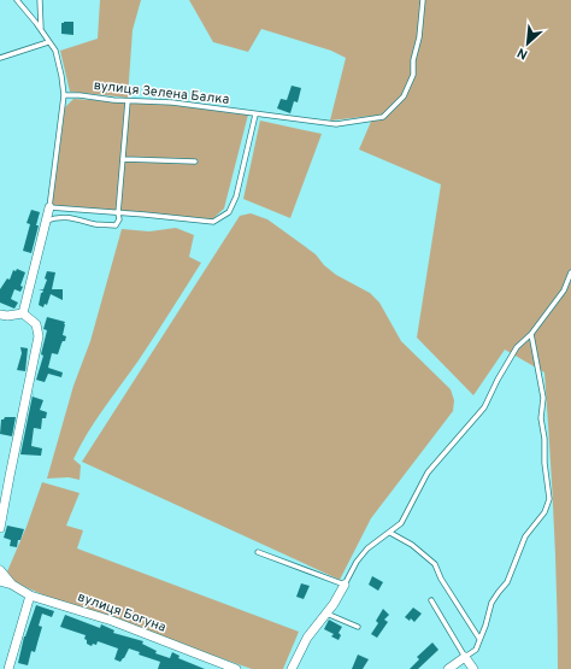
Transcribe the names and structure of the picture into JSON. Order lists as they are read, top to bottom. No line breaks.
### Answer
{"streets":{"street":["вулиця Богуна"],"lane":["вулиця Зелена Балка"]},"north":"bottom left"}
